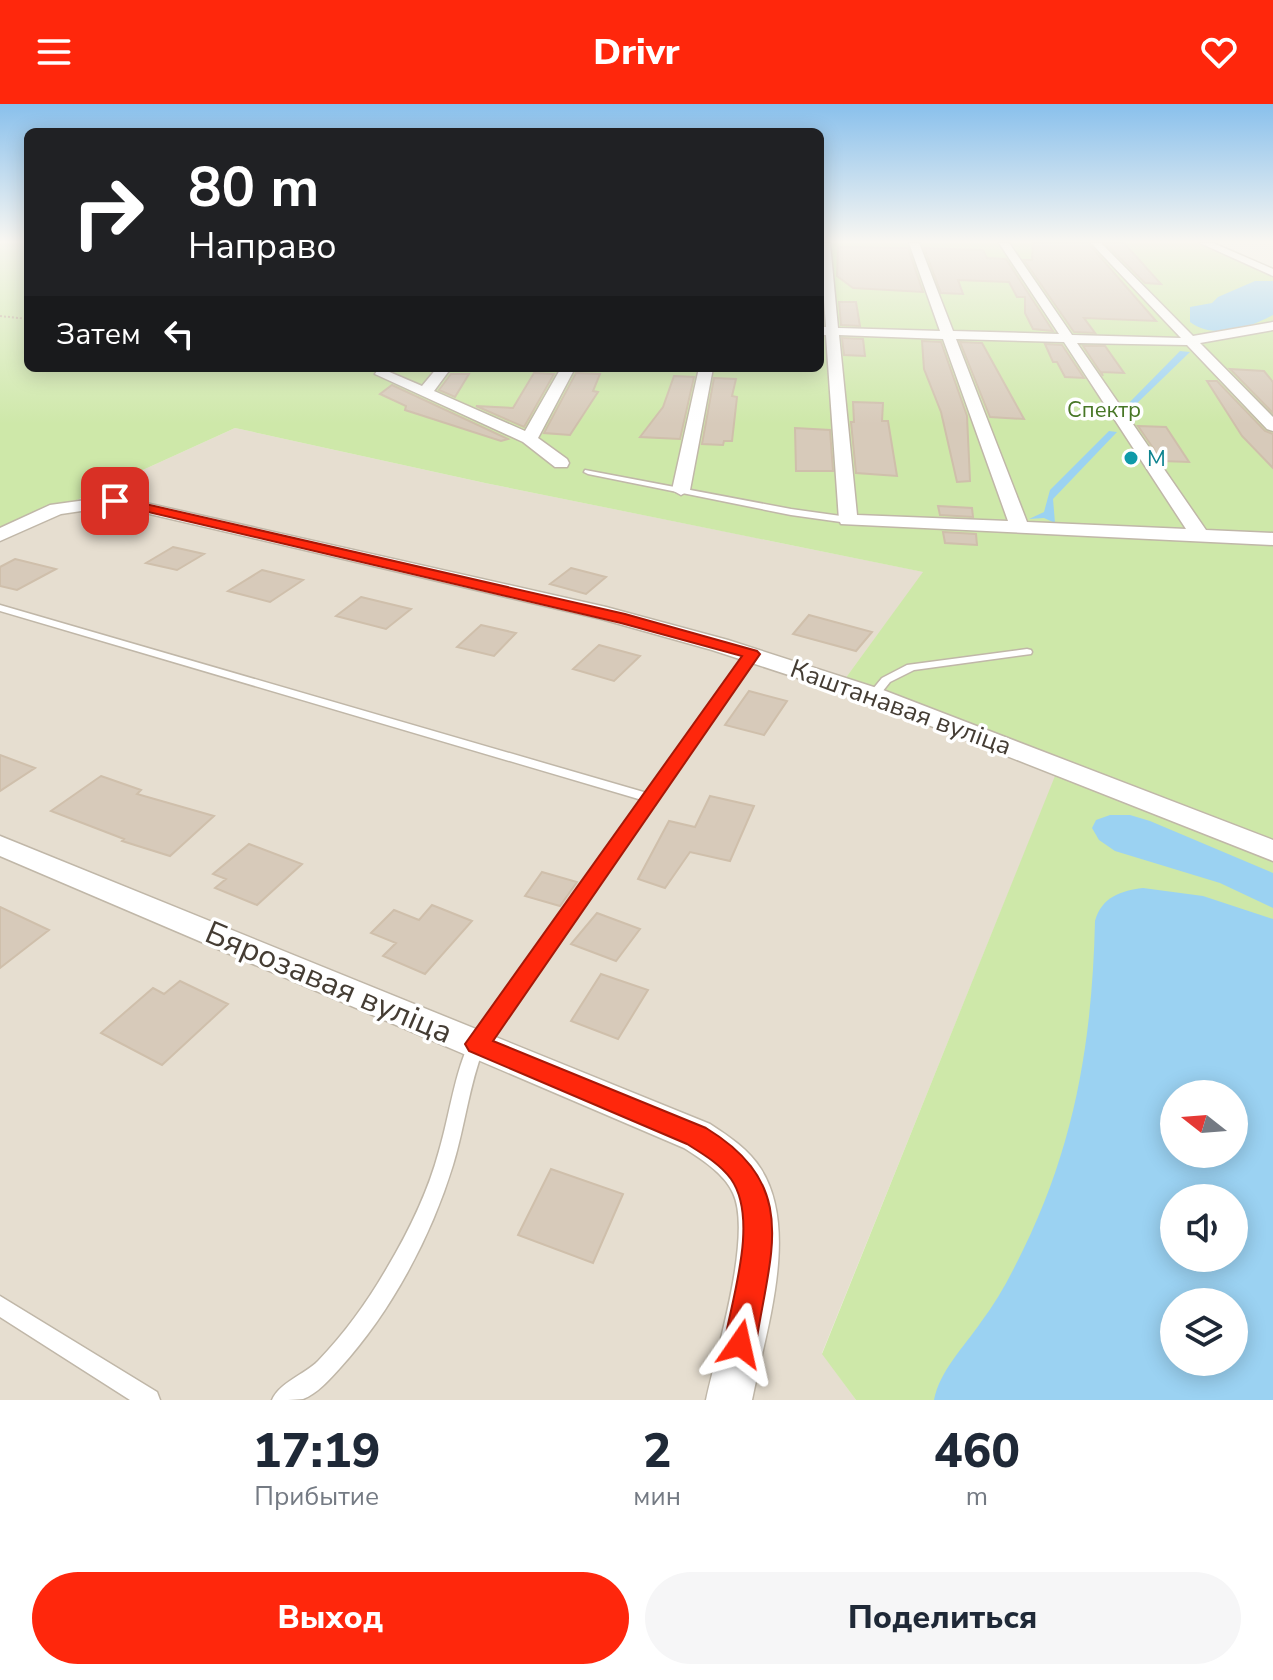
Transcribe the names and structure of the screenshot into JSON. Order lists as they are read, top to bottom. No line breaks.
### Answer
{"streets":{"street":["Каштанавая вуліца","Бярозавая вуліца"]},"parks":["Спектр"],"places":["М"],"north":"left","page":{"header":"Drivr","turn":["80 m","Направо"],"then":"Затем","eta":["17:19","Прибытие","2","мин","460","m"],"buttons":["Выход","Поделиться"]}}
